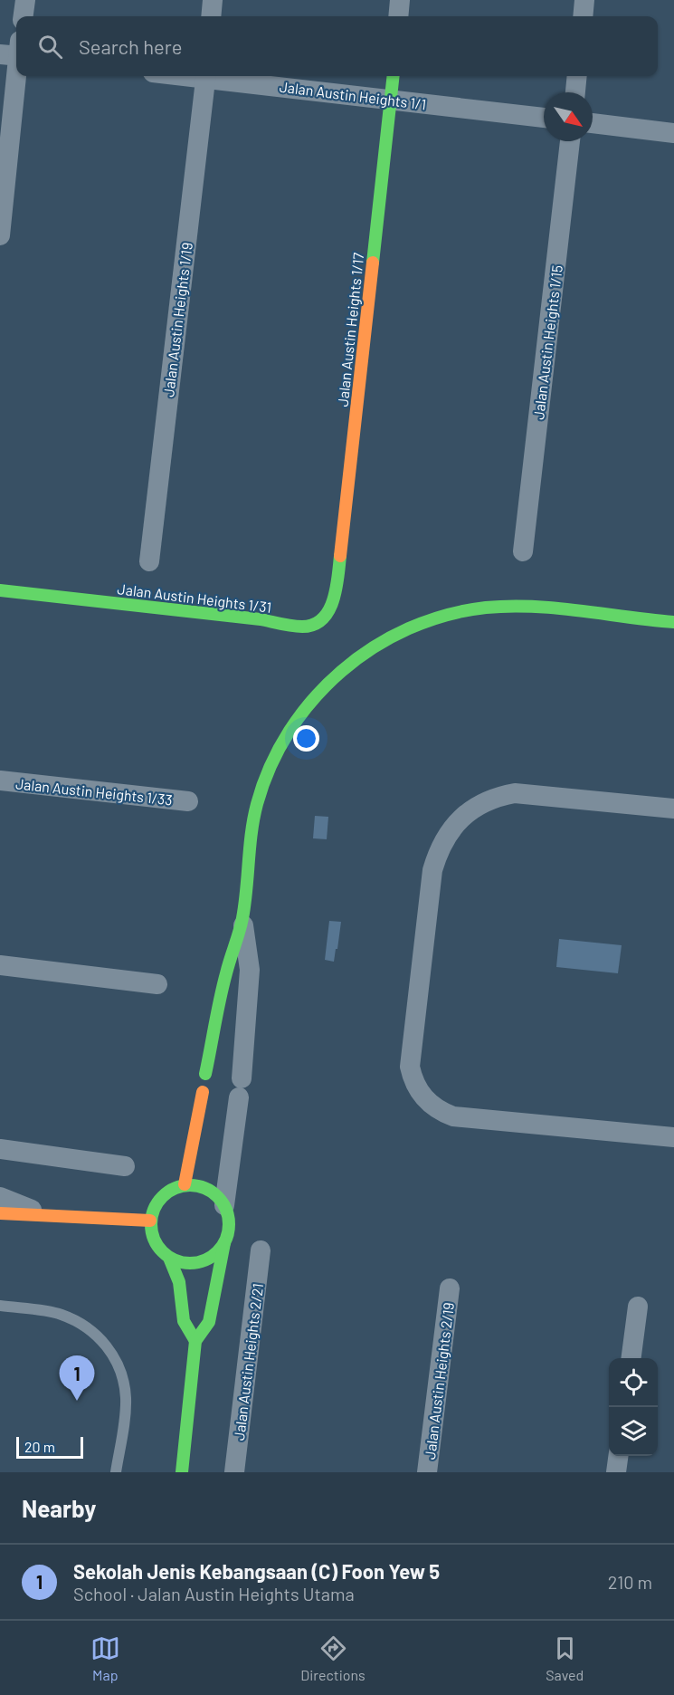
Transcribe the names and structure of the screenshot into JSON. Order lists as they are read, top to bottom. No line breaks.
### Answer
{"streets":{"street":["Jalan Austin Heights 1/1","Jalan Austin Heights 1/19","Jalan Austin Heights 1/17","Jalan Austin Heights 1/15","Jalan Austin Heights 1/31","Jalan Austin Heights 1/33","Jalan Austin Heights 2/21","Jalan Austin Heights 2/19"]},"crossings":[["Jalan Austin Heights 1/1","Jalan Austin Heights 1/17"],["Jalan Austin Heights 1/17","Jalan Austin Heights 1/31"]],"scale_bar":"20 m","north":"bottom right","page":{"search":"Search here","pins":"1","scale":"20 m","heading":"Nearby","list":[{"mark":"1","name":"Sekolah Jenis Kebangsaan (C) Foon Yew 5","note":"School · Jalan Austin Heights Utama","value":"210 m"}],"nav":["Map","Directions","Saved"]}}
